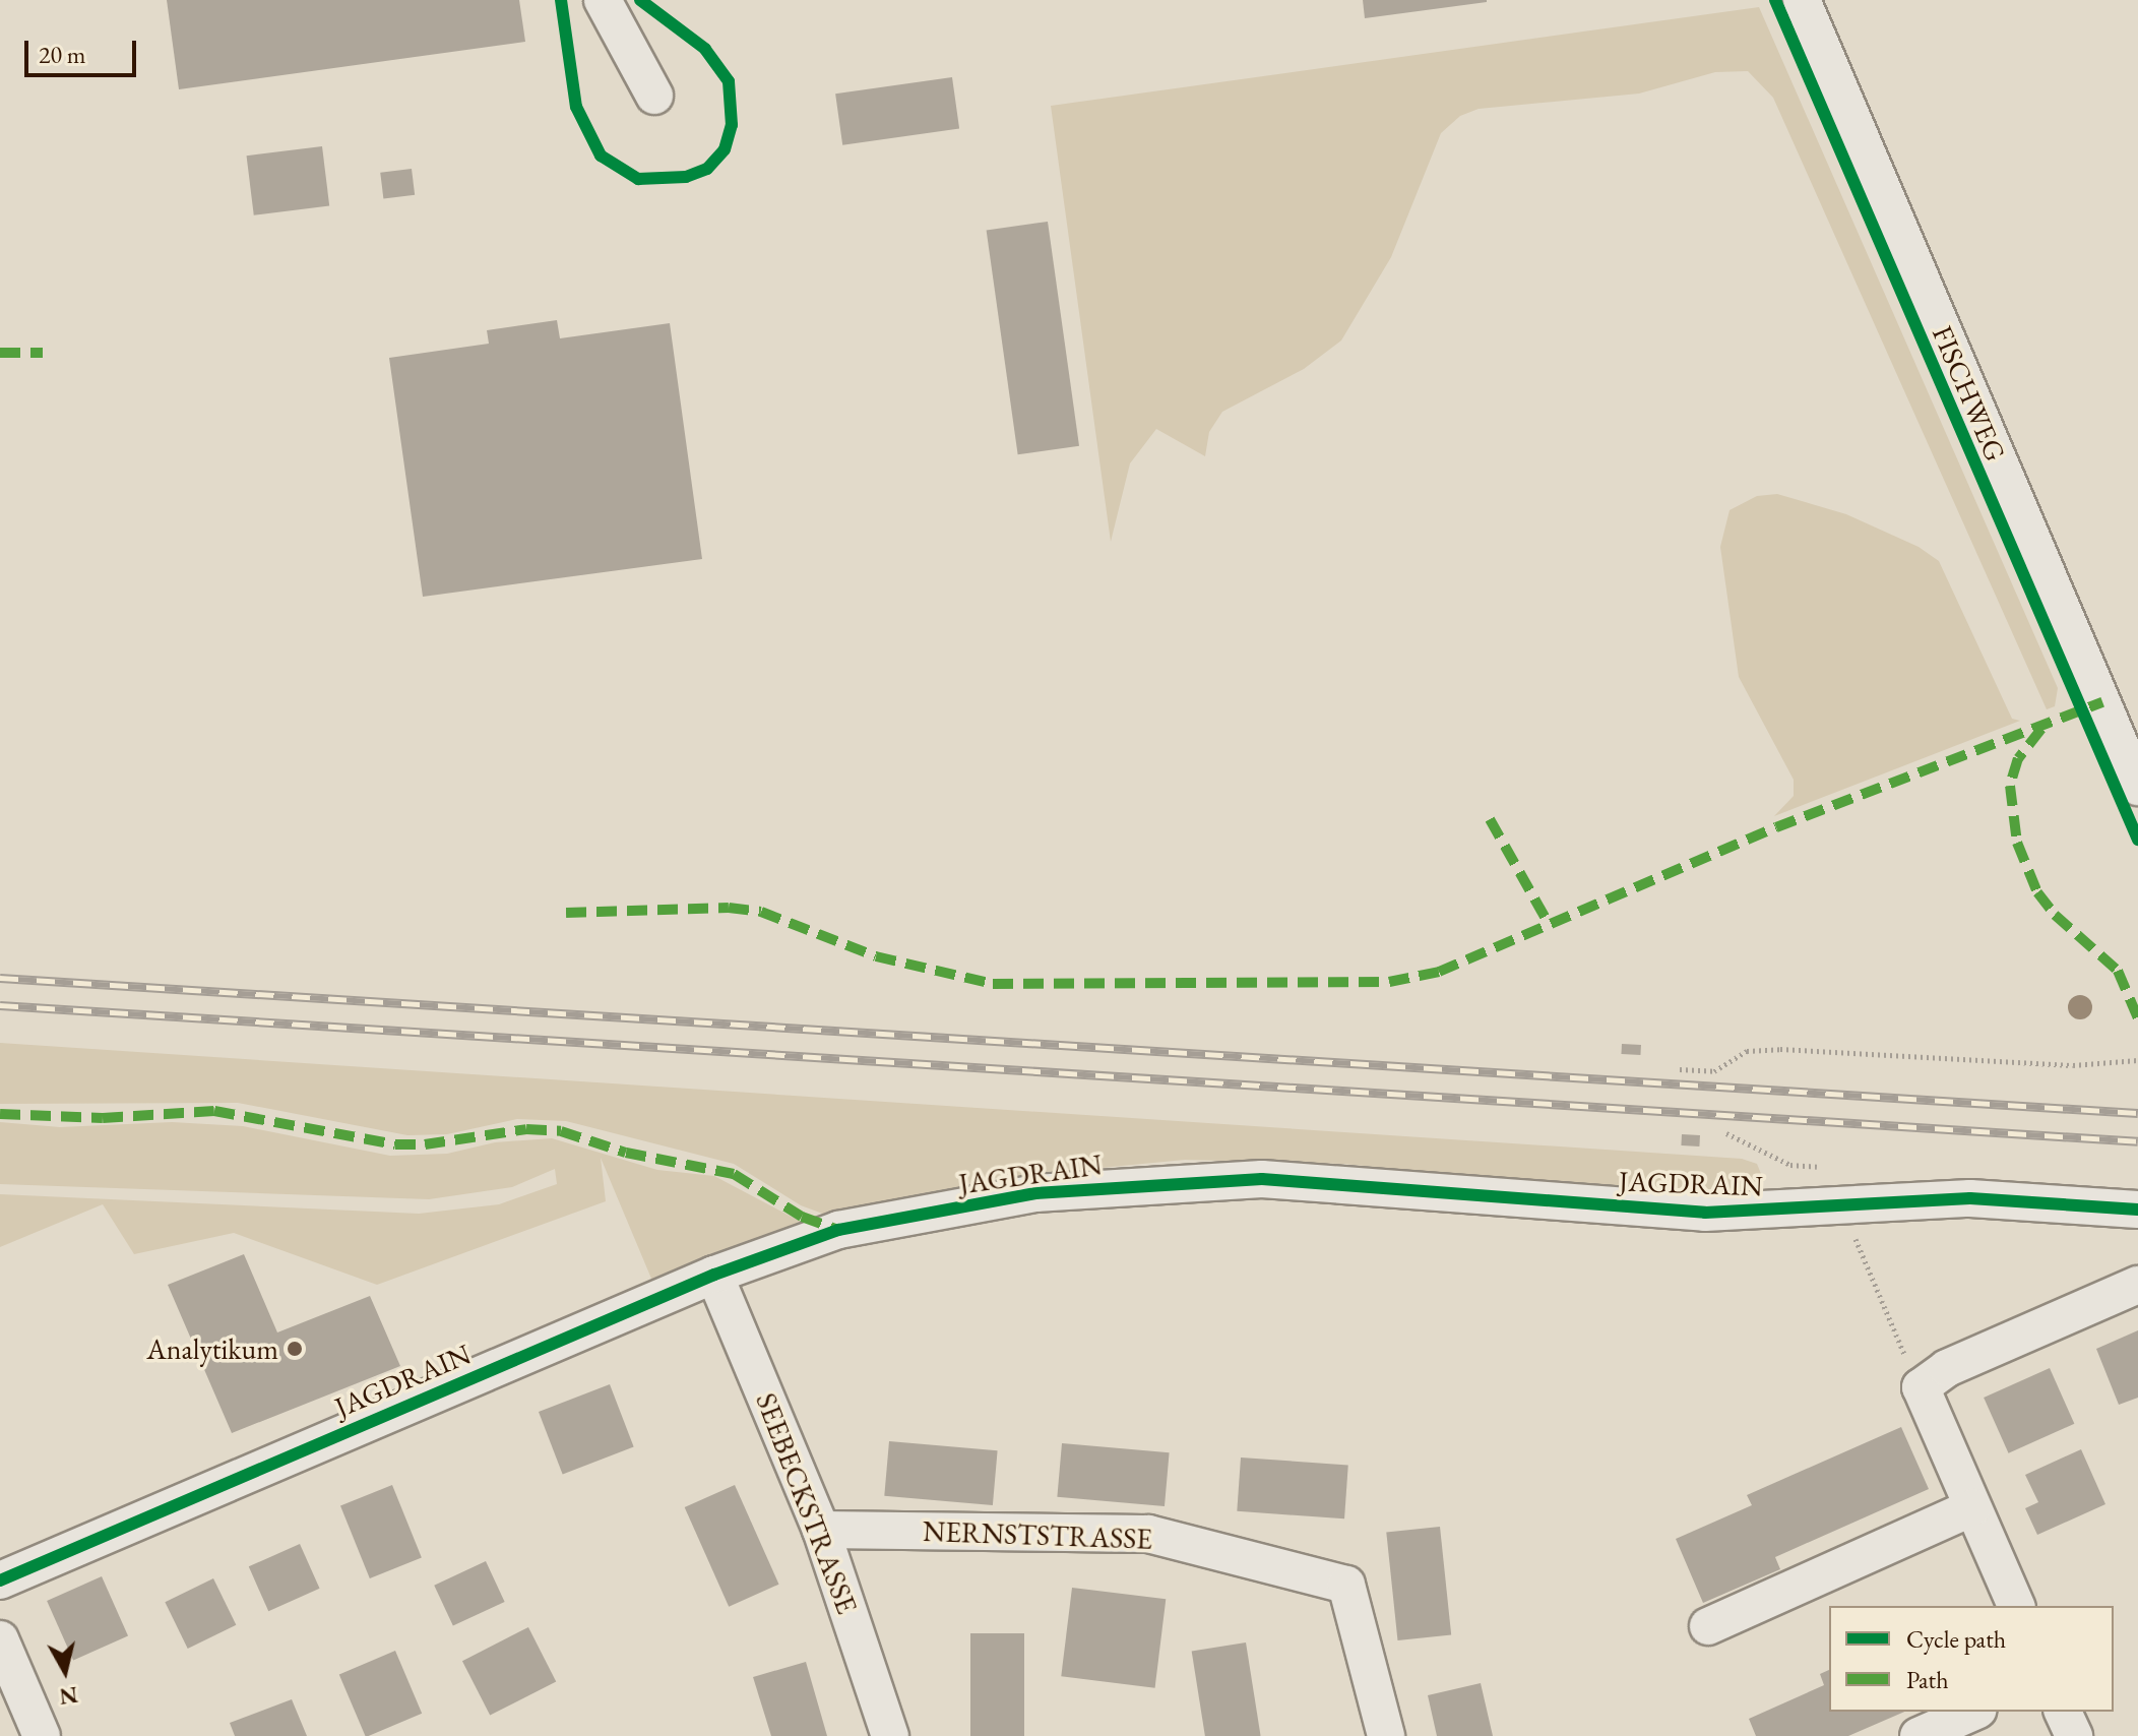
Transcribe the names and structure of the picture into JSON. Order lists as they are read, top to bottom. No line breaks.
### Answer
{"streets":{"street":["FISCHWEG","JAGDRAIN","SEEBECKSTRASSE","NERNSTSTRASSE"]},"crossings":[["JAGDRAIN","SEEBECKSTRASSE"],["SEEBECKSTRASSE","NERNSTSTRASSE"]],"places":["Analytikum"],"legend":["Cycle path","Path"],"scale_bar":"20 m","north":"bottom"}
